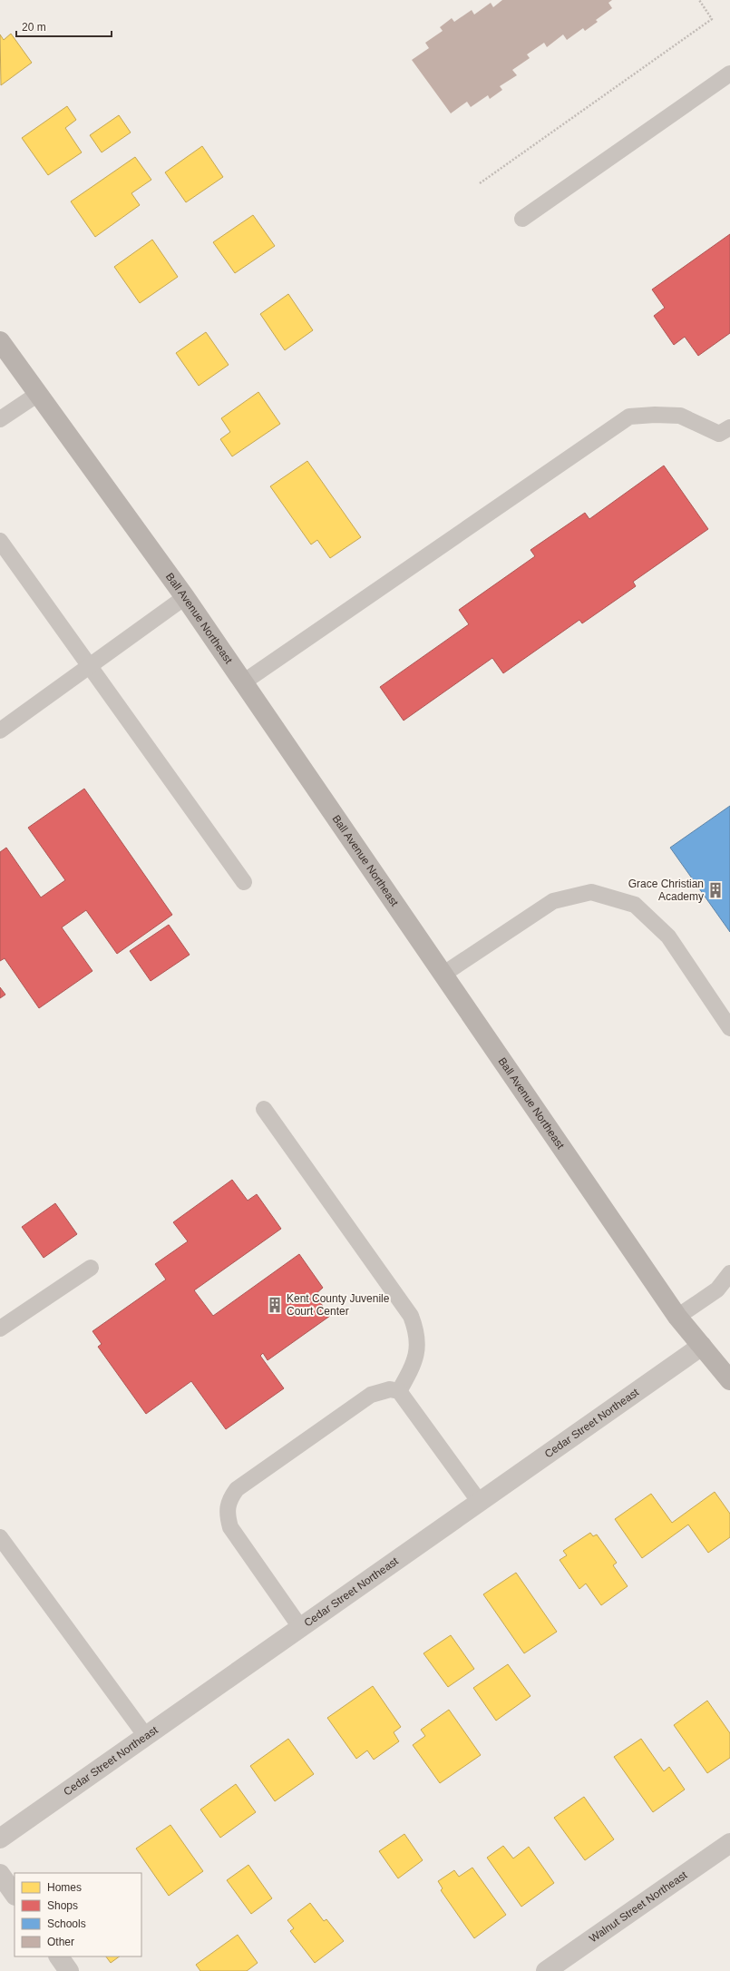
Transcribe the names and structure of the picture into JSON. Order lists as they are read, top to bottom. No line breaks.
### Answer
{"streets":{"street":["Ball Avenue Northeast","Cedar Street Northeast","Walnut Street Northeast"]},"crossings":[["Ball Avenue Northeast","Cedar Street Northeast"]],"places":{"building":["Grace Christian Academy","Kent County Juvenile Court Center"]},"legend":["Homes","Shops","Schools","Other"],"scale_bar":"20 m"}
